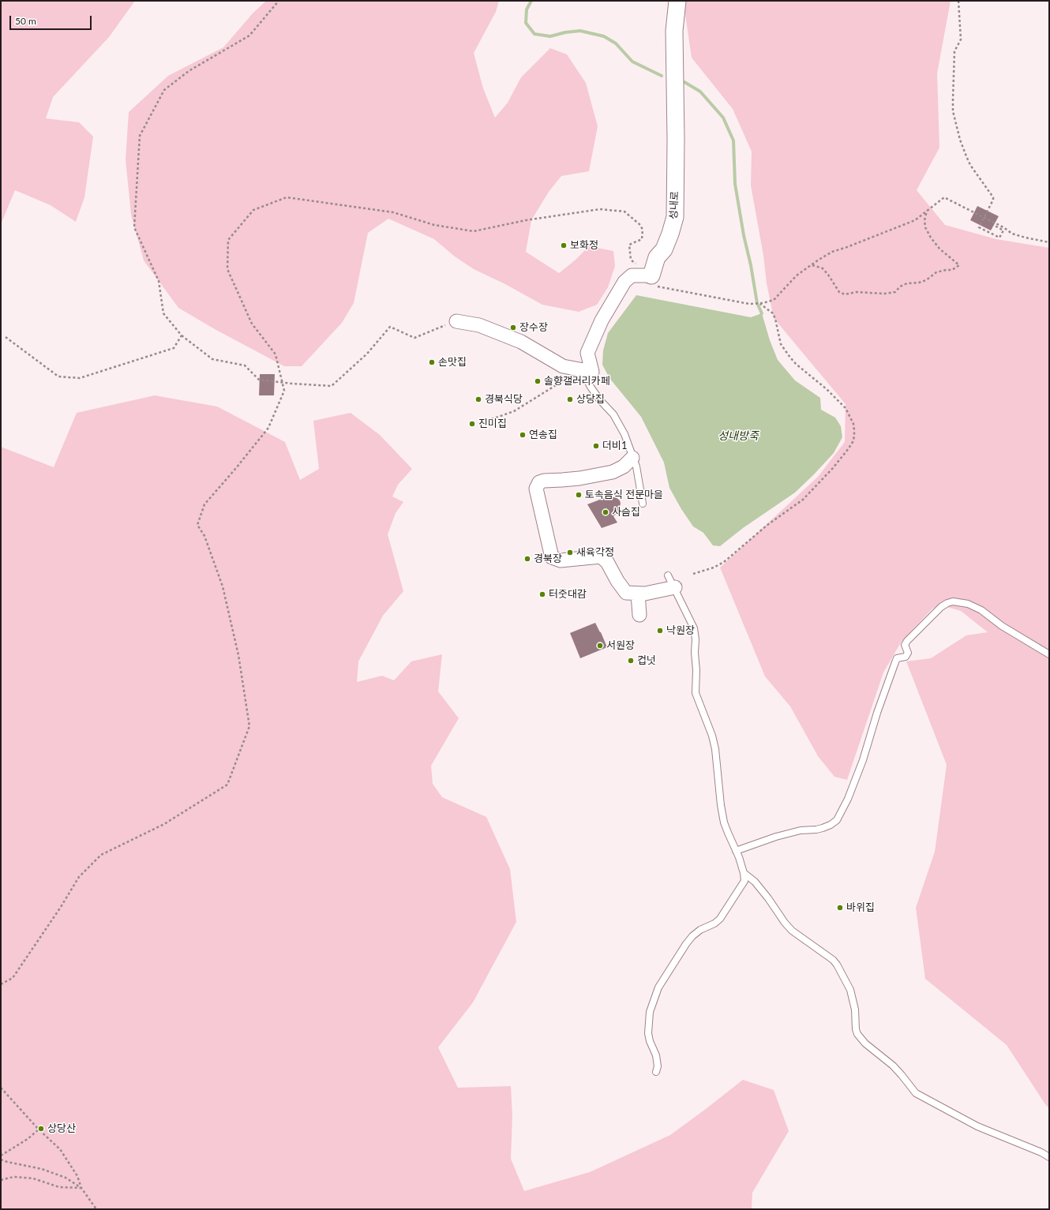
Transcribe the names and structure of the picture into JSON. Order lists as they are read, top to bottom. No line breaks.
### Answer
{"streets":{"street":["성내로"]},"water":["성내방죽"],"places":["보화정","장수장","손맛집","솔향갤러리카페","경북식당","상당집","진미집","연송집","더비1","토속음식 전문마을","사슴집","새육각정","경북장","터줏대감","낙원장","서원장","컵넛","바위집","상당산"],"scale_bar":"50 m"}
